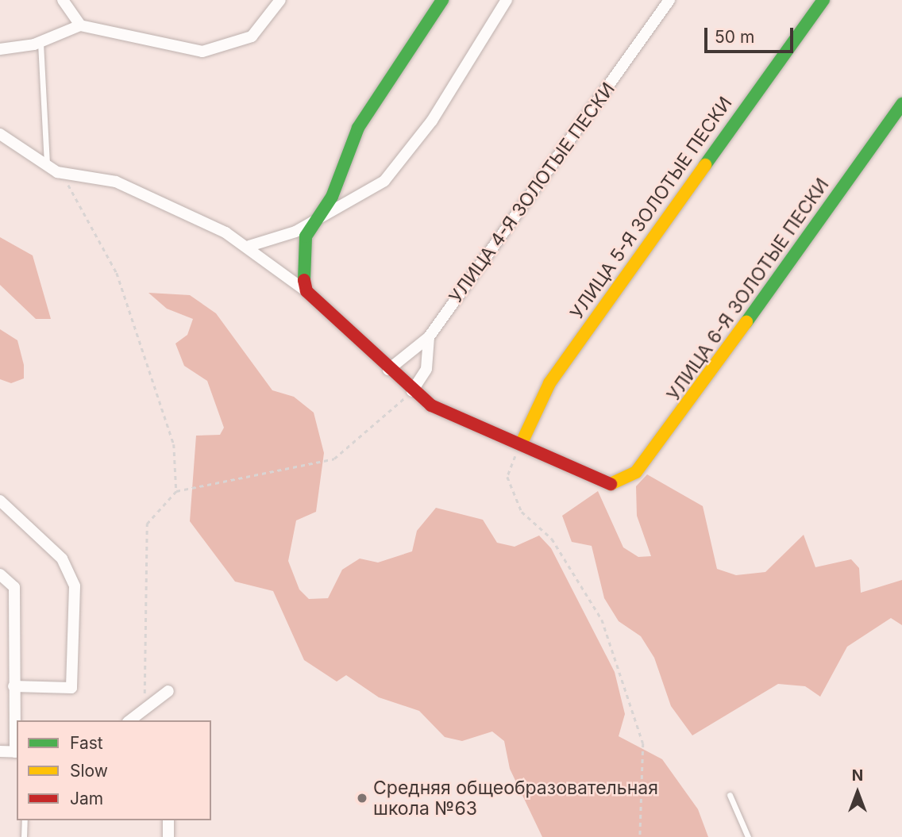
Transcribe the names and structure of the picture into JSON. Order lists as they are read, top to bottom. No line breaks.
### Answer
{"streets":{"street":["УЛИЦА 4-Я ЗОЛОТЫЕ ПЕСКИ","УЛИЦА 5-Я ЗОЛОТЫЕ ПЕСКИ","УЛИЦА 6-Я ЗОЛОТЫЕ ПЕСКИ"]},"crossings":[["УЛИЦА 5-Я ЗОЛОТЫЕ ПЕСКИ","УЛИЦА 6-Я ЗОЛОТЫЕ ПЕСКИ"]],"places":["Средняя общеобразовательная школа №63"],"legend":["Fast","Slow","Jam"],"scale_bar":"50 m","north":"top"}
